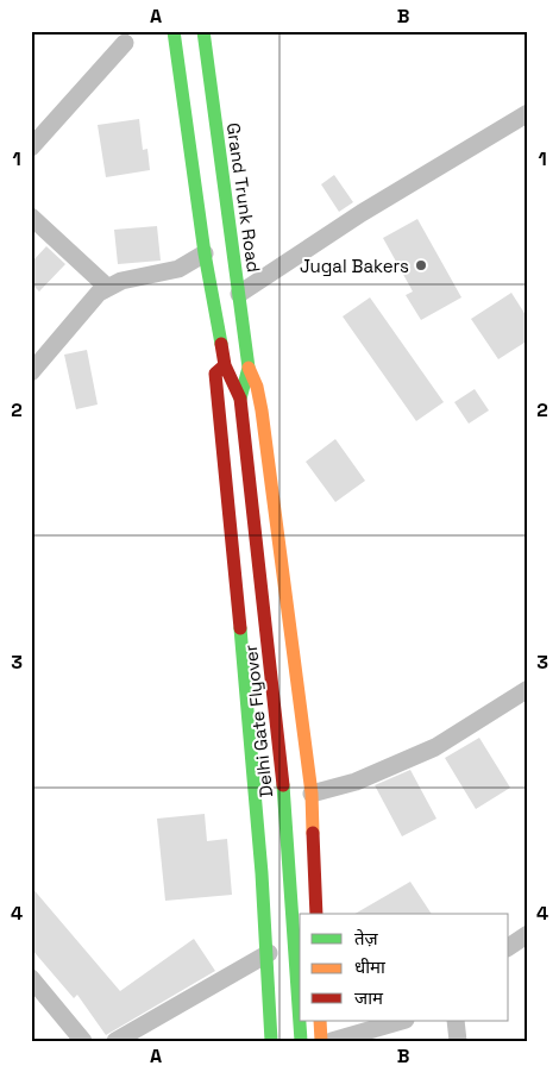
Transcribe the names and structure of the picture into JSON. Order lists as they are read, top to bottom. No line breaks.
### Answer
{"streets":{"main road":["Grand Trunk Road","Delhi Gate Flyover"]},"crossings":[["Grand Trunk Road","Delhi Gate Flyover"]],"places":["Jugal Bakers"],"legend":["तेज़","धीमा","जाम"],"grid":{"columns":["A","B"],"rows":["1","2","3","4"]}}
